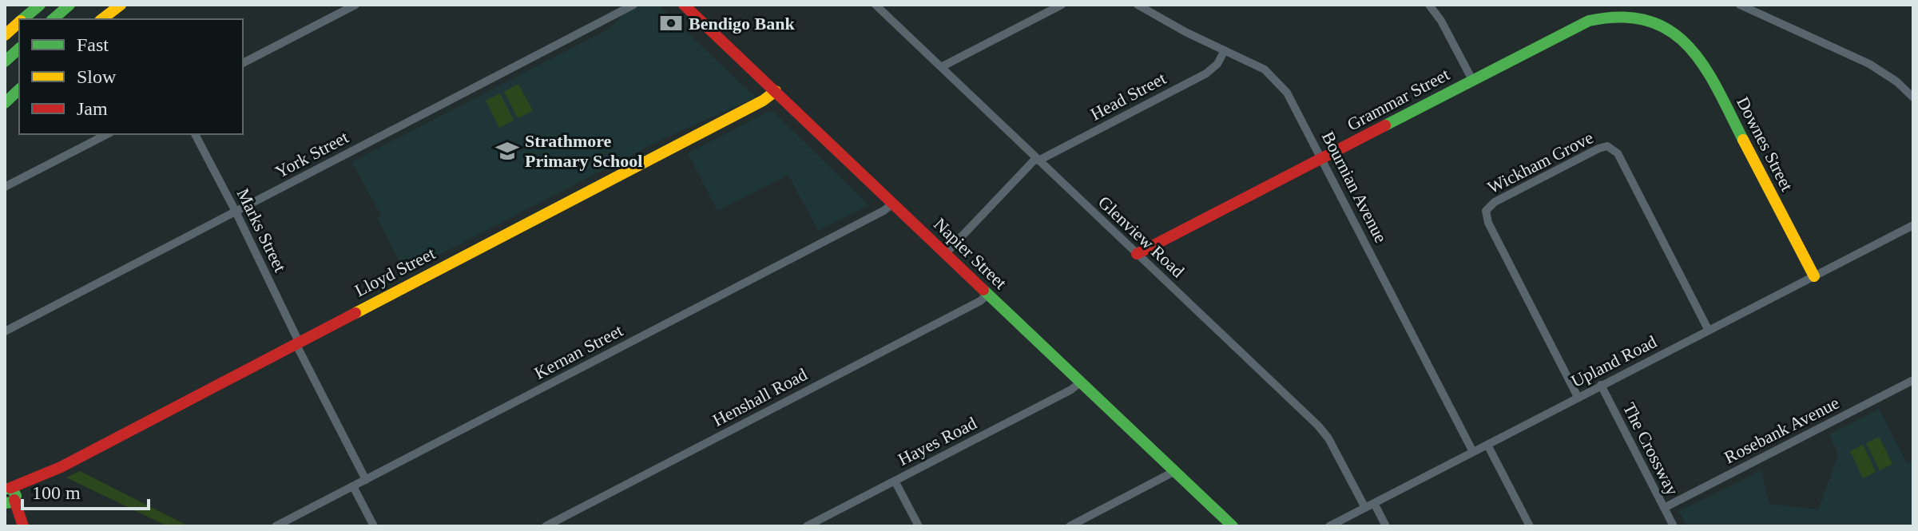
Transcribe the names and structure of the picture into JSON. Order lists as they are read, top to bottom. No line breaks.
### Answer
{"streets":{"main road":["Grammar Street","Downes Street","Napier Street","Lloyd Street"],"street":["Head Street","York Street","Wickham Grove","Bournian Avenue","Marks Street","Glenview Road","Kernan Street","Upland Road","Henshall Road","Rosebank Avenue","Hayes Road","The Crossway"]},"crossings":[["Head Street","Bournian Avenue"],["Head Street","Glenview Road"],["Head Street","Napier Street"],["Grammar Street","Downes Street"],["Grammar Street","Bournian Avenue"],["Grammar Street","Glenview Road"],["Downes Street","Upland Road"],["York Street","Marks Street"],["Wickham Grove","Upland Road"],["Bournian Avenue","Upland Road"],["Marks Street","Lloyd Street"],["Marks Street","Kernan Street"],["Glenview Road","Upland Road"],["Napier Street","Lloyd Street"],["Napier Street","Kernan Street"],["Napier Street","Henshall Road"],["Napier Street","Hayes Road"],["Upland Road","The Crossway"],["Rosebank Avenue","The Crossway"]],"places":{"bank":["Bendigo Bank"],"school or university":["Strathmore Primary School"]},"legend":["Fast","Slow","Jam"],"scale_bar":"100 m"}
